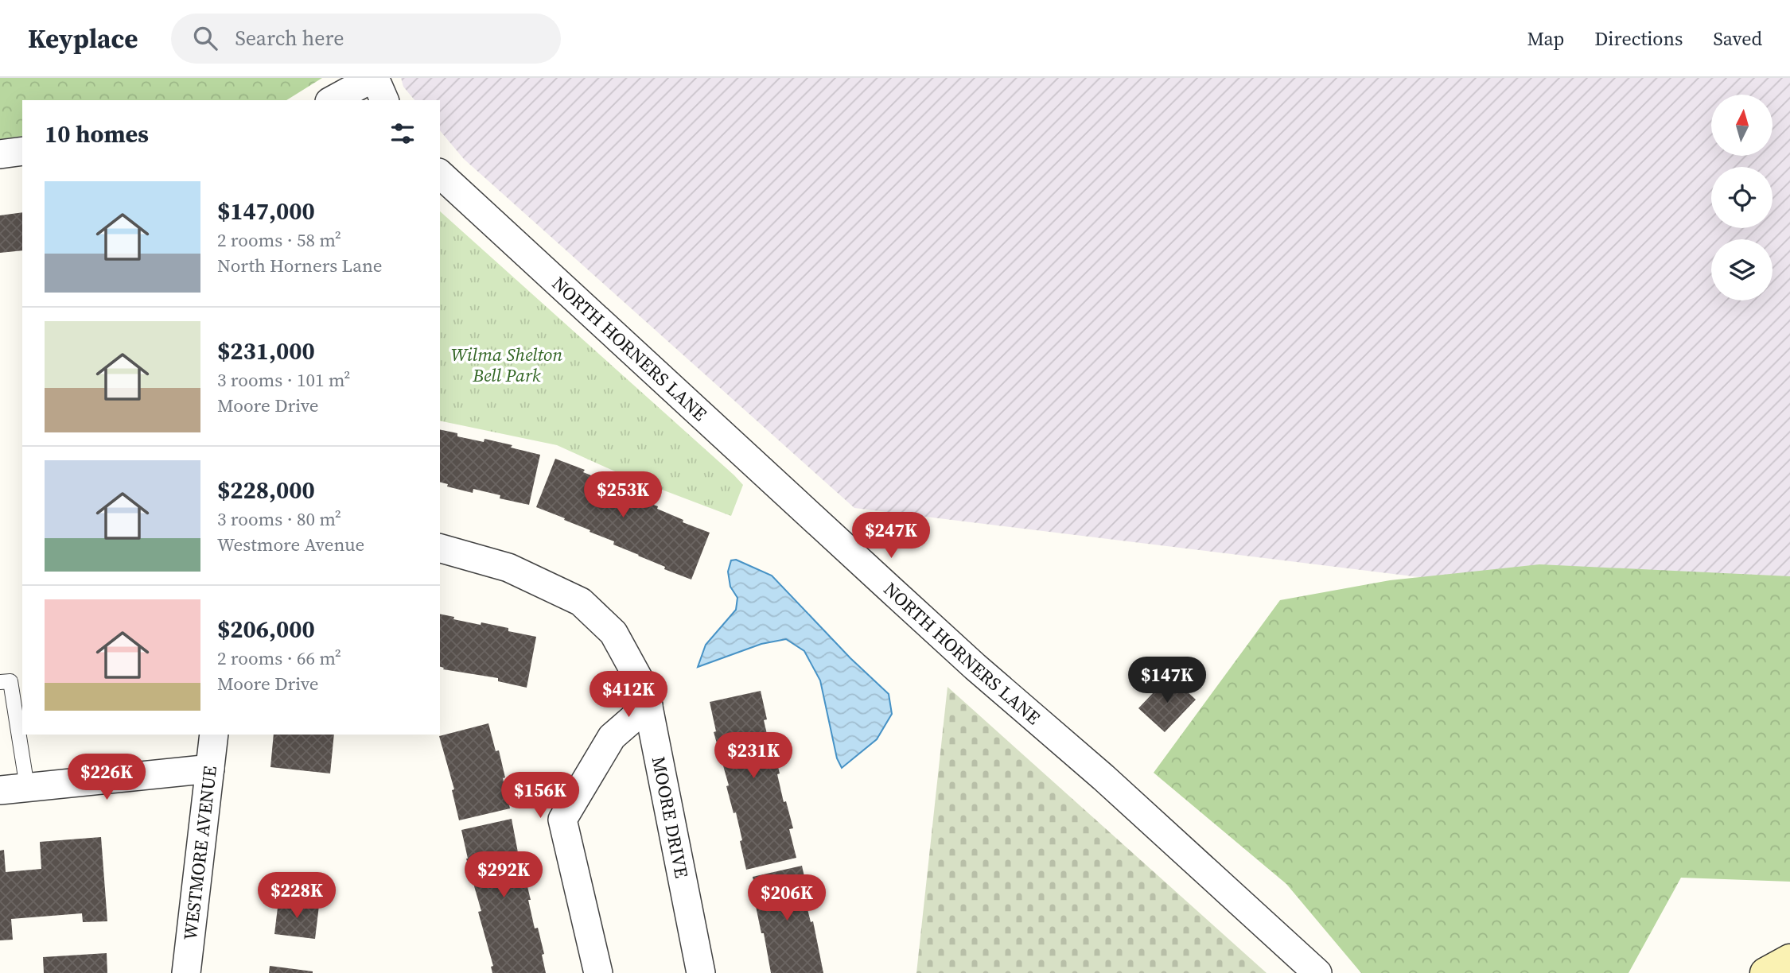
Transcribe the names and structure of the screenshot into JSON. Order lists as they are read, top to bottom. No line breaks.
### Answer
{"streets":{"street":["NORTH HORNERS LANE","MOORE DRIVE","WESTMORE AVENUE"]},"parks":["Wilma Shelton Bell Park"],"north":"top","page":{"header":"Keyplace","search":"Search here","nav":["Map","Directions","Saved"],"heading":"10 homes","list":[{"name":"$147,000","note":"2 rooms · 58 m² · North Horners Lane"},{"name":"$231,000","note":"3 rooms · 101 m² · Moore Drive"},{"name":"$228,000","note":"3 rooms · 80 m² · Westmore Avenue"},{"name":"$206,000","note":"2 rooms · 66 m² · Moore Drive"}],"price":["$253K","$247K","$147K","$412K","$231K","$226K","$156K","$292K","$228K","$206K"]}}
